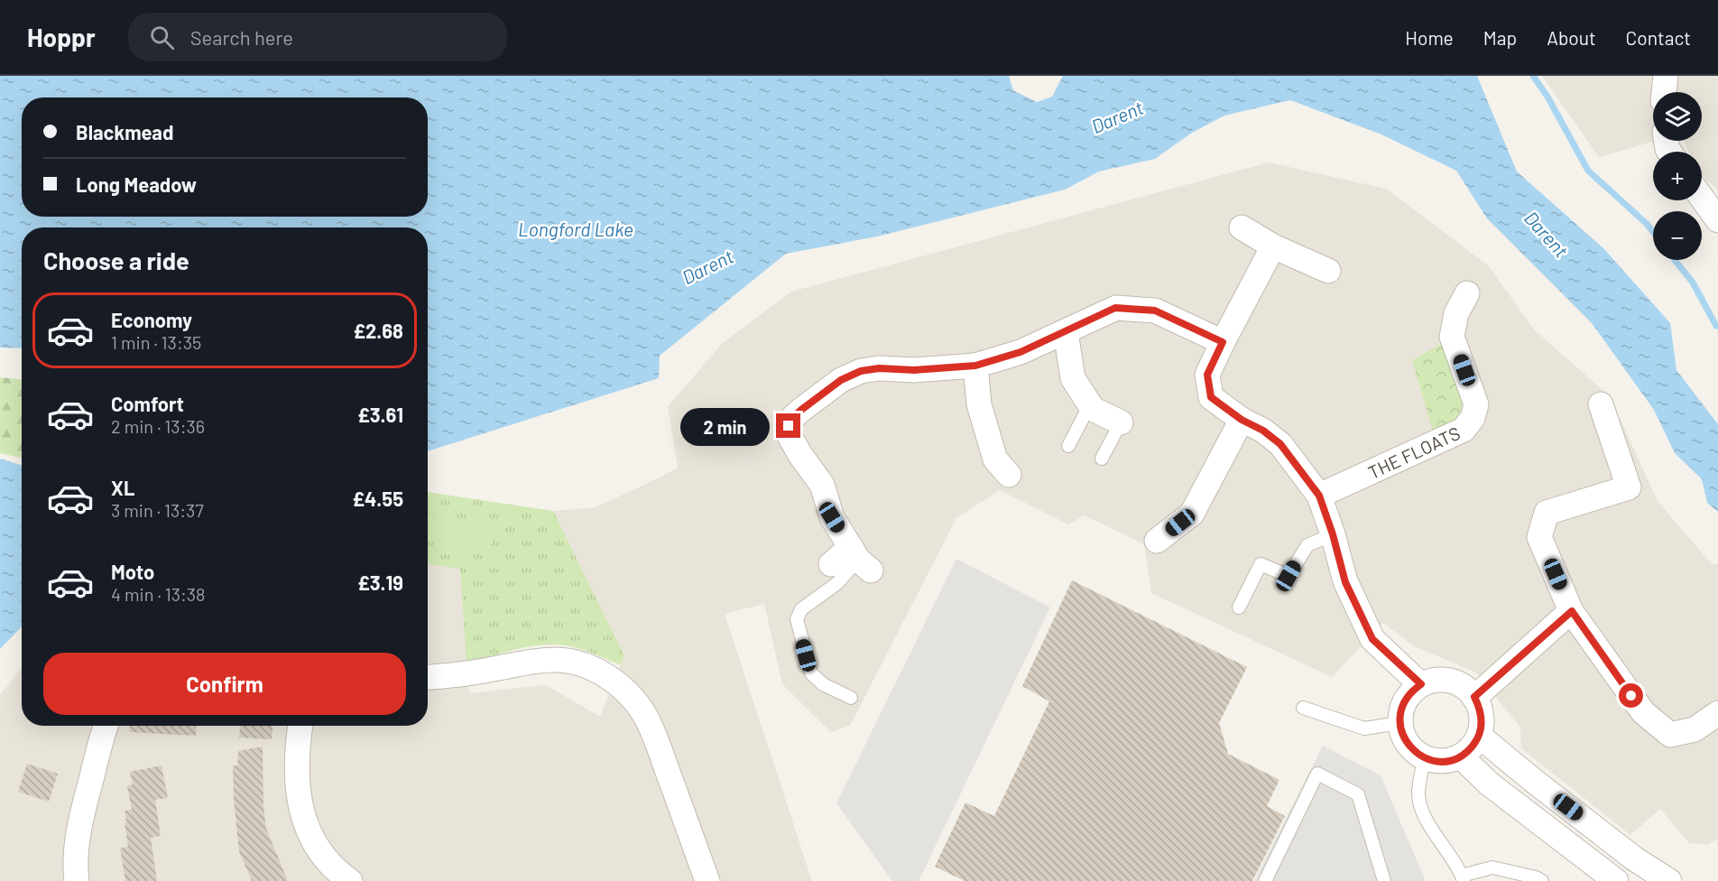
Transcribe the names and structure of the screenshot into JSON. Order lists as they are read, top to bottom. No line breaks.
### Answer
{"streets":{"street":["THE FLOATS"]},"water":["Darent","Longford Lake"],"page":{"header":"Hoppr","search":"Search here","nav":["Home","Map","About","Contact"],"map_buttons":["+","−"],"banner":["Blackmead","Long Meadow"],"heading":"Choose a ride","list":[{"name":"Economy","note":"1 min · 13:35","value":"£2.68"},{"name":"Comfort","note":"2 min · 13:36","value":"£3.61"},{"name":"XL","note":"3 min · 13:37","value":"£4.55"},{"name":"Moto","note":"4 min · 13:38","value":"£3.19"}],"bubble":"2 min","buttons":"Confirm"}}
